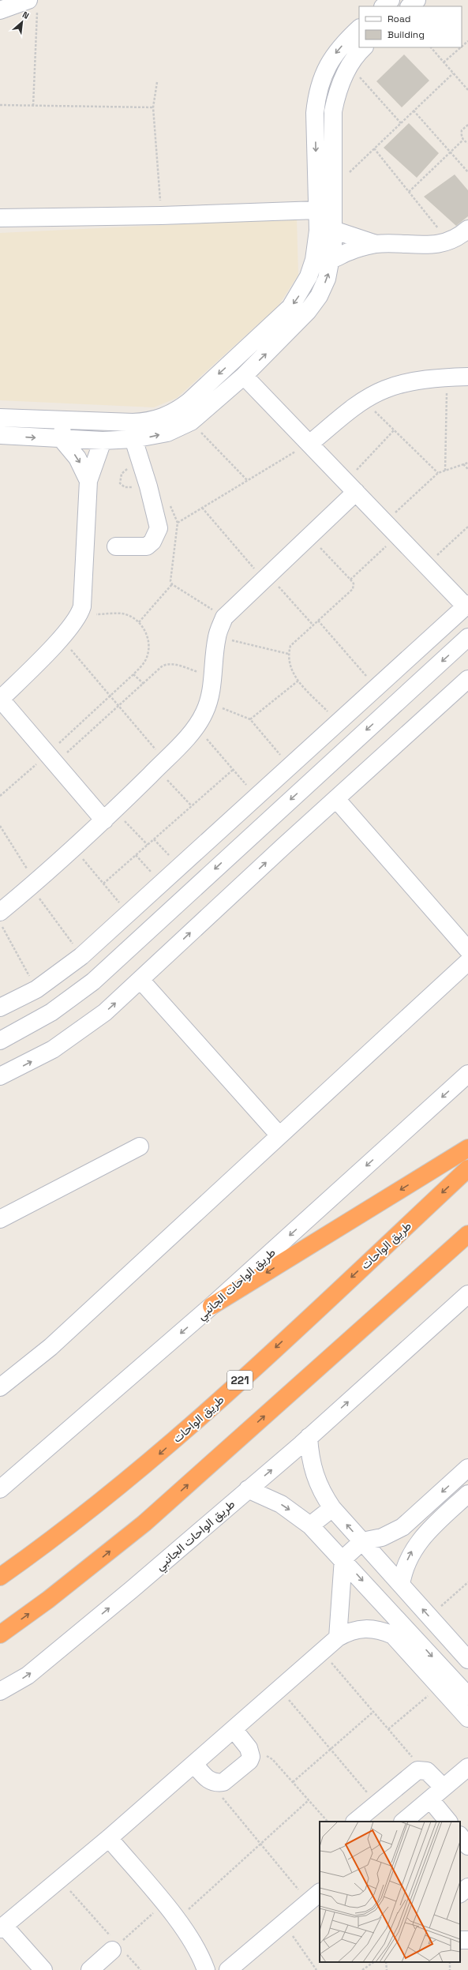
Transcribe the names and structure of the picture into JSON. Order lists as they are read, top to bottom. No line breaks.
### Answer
{"streets":{"highway":["طريق الواحات","221"],"street":["طريق الواحات الجانبي"]},"legend":["Road","Building"],"north":"top right"}
